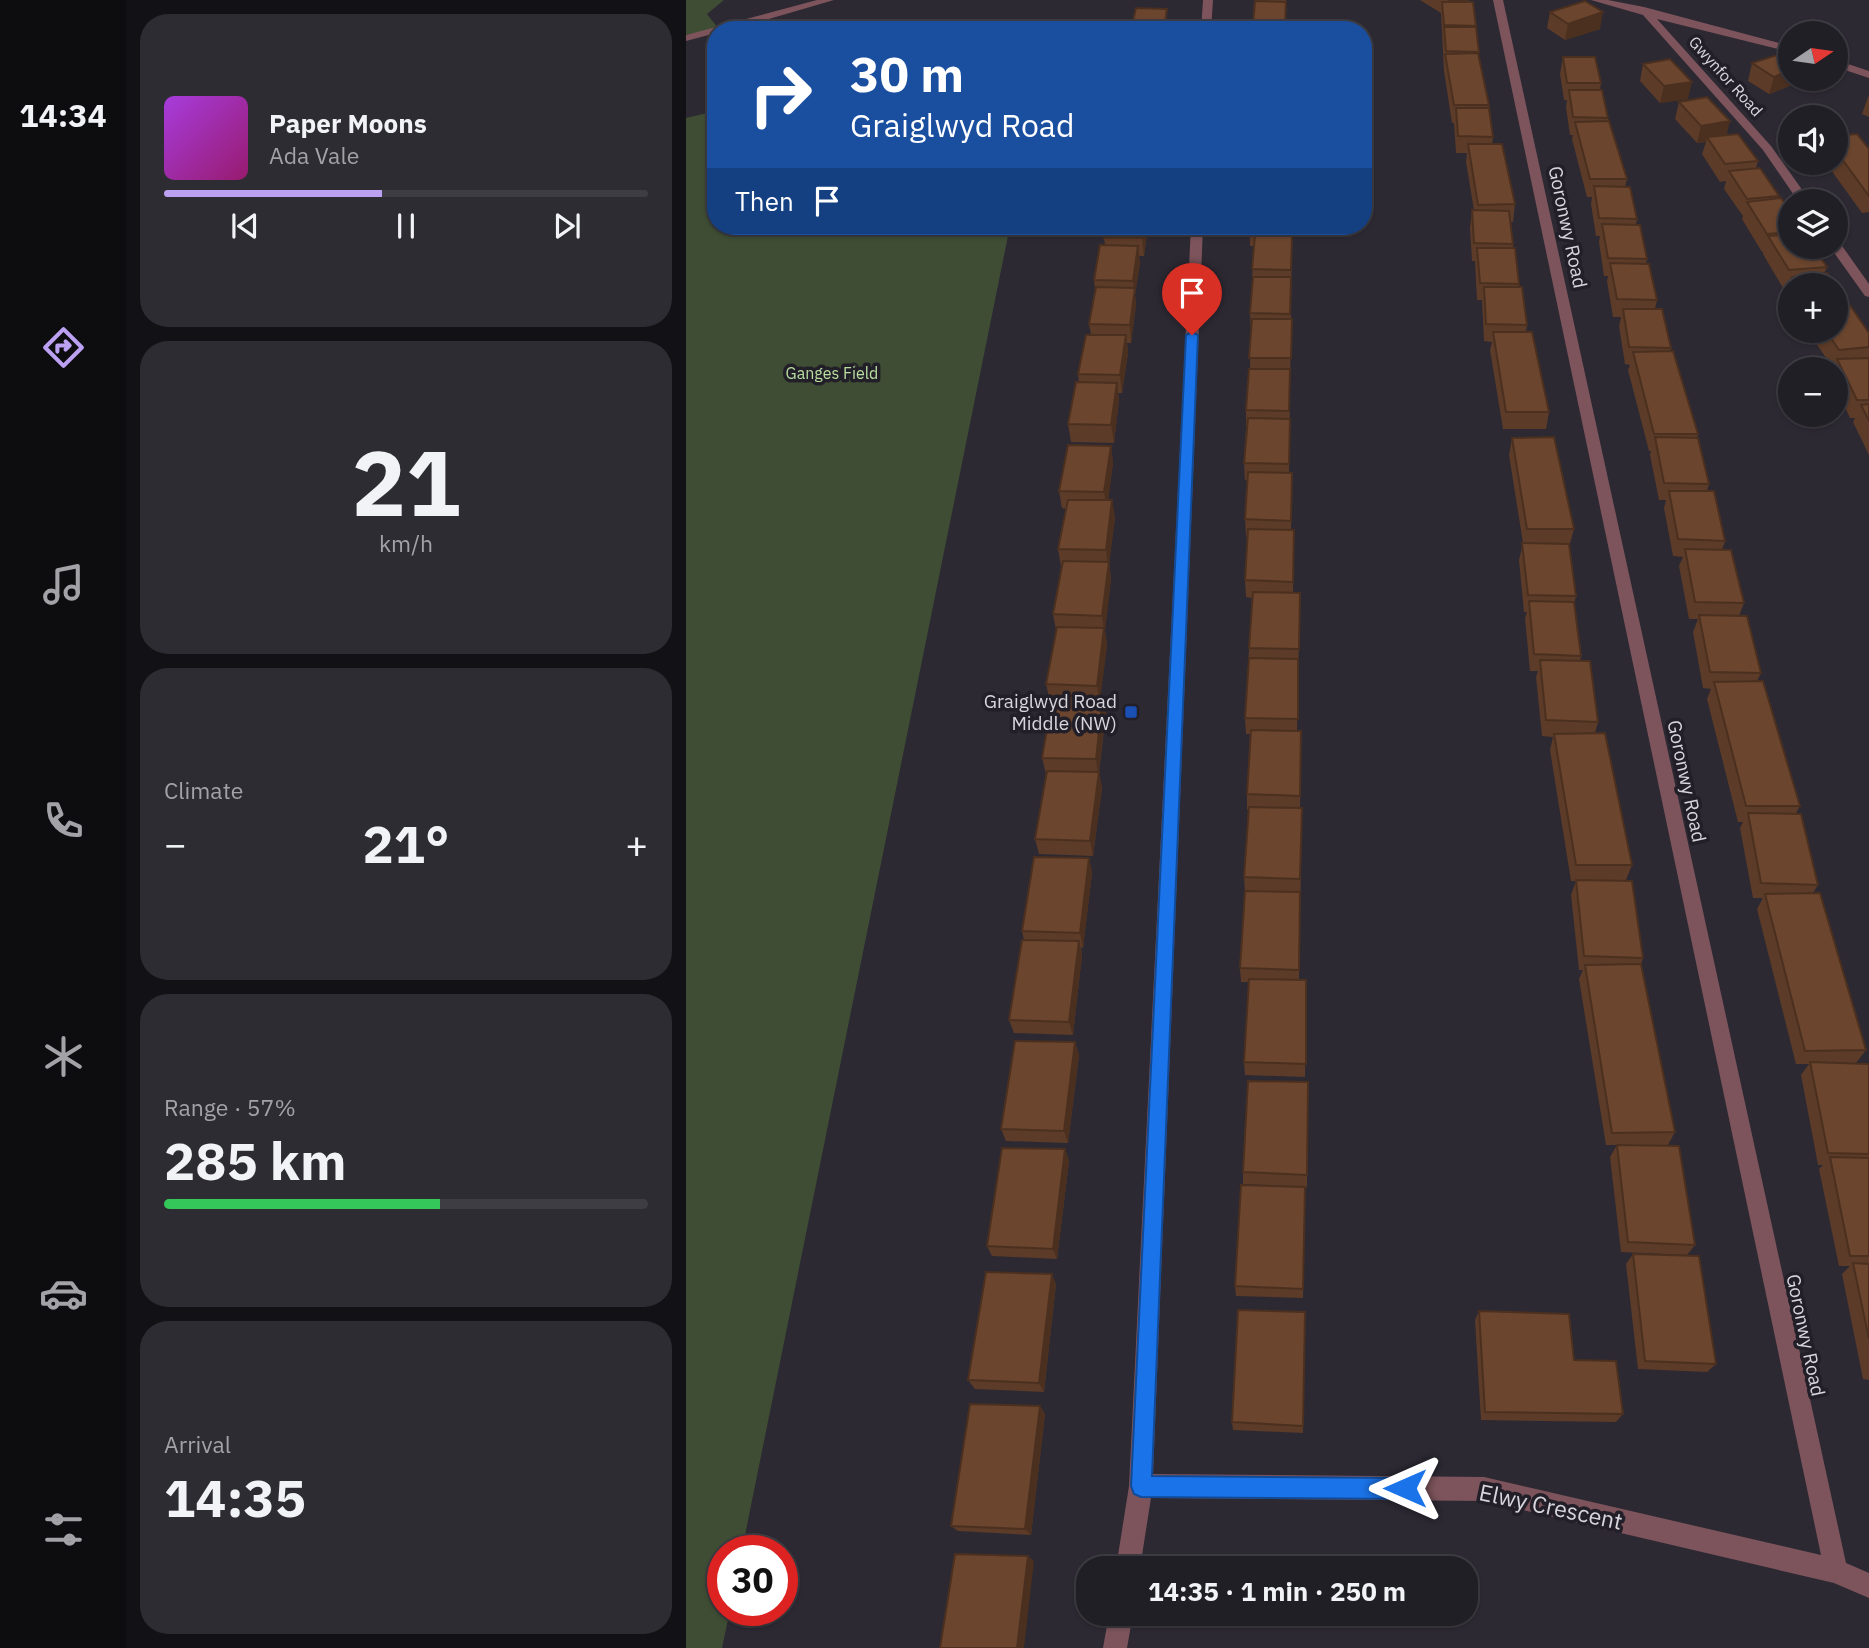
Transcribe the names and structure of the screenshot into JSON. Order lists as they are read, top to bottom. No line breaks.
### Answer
{"streets":{"street":["Gwynfor Road","Goronwy Road","Elwy Crescent"]},"crossings":[["Goronwy Road","Elwy Crescent"]],"parks":["Ganges Field"],"places":{"transit":["Graiglwyd Road Middle (NW)"]},"north":"right","page":{"tabs":"14:34","map_buttons":["+","−"],"turn":["30 m","Graiglwyd Road"],"song":["Paper Moons","Ada Vale"],"then":"Then","tile":[["21","km/h"],"Climate",["Range · 57%","285 km"],["Arrival","14:35"]],"heat":["−","21°","+"],"limit":"30","trip":"14:35 · 1 min · 250 m"}}
